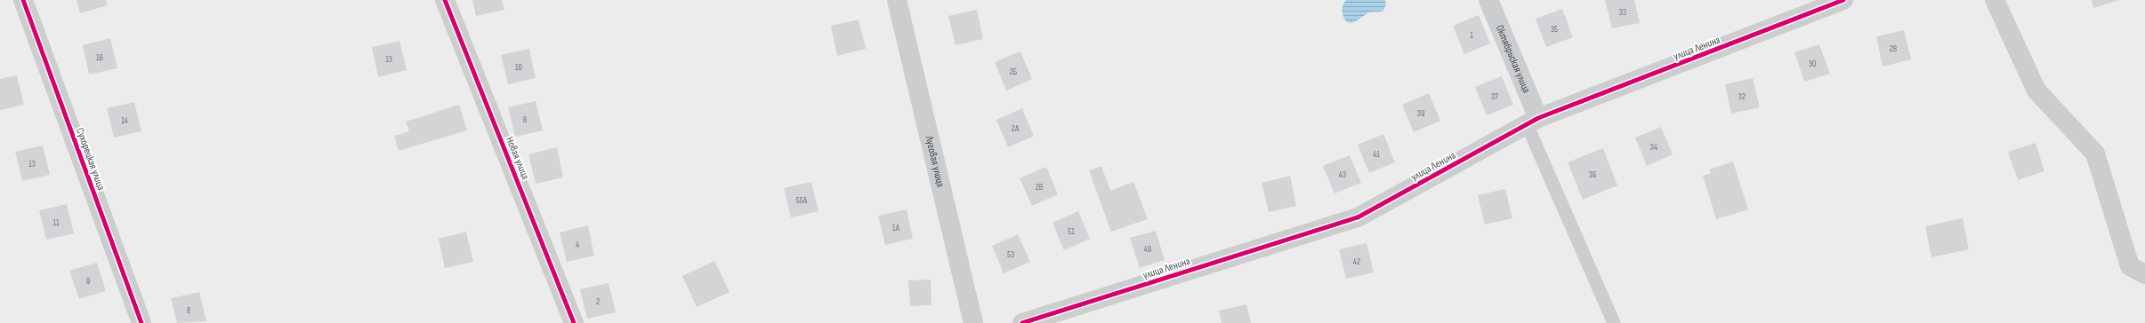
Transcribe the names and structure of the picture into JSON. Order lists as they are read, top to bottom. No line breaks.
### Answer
{"streets":{"street":["улица Ленина","Октябрьская улица","Новая улица","Сухорецкая улица","Луговая улица"]},"crossings":[["улица Ленина","Октябрьская улица"]],"house_numbers":["33","35","1","28","16","13","30","10","2Б","37","32","39","8","14","2А","34","41","13","43","36","2В","55А","11","1А","51","4","49","53","42","9","2","8"]}
